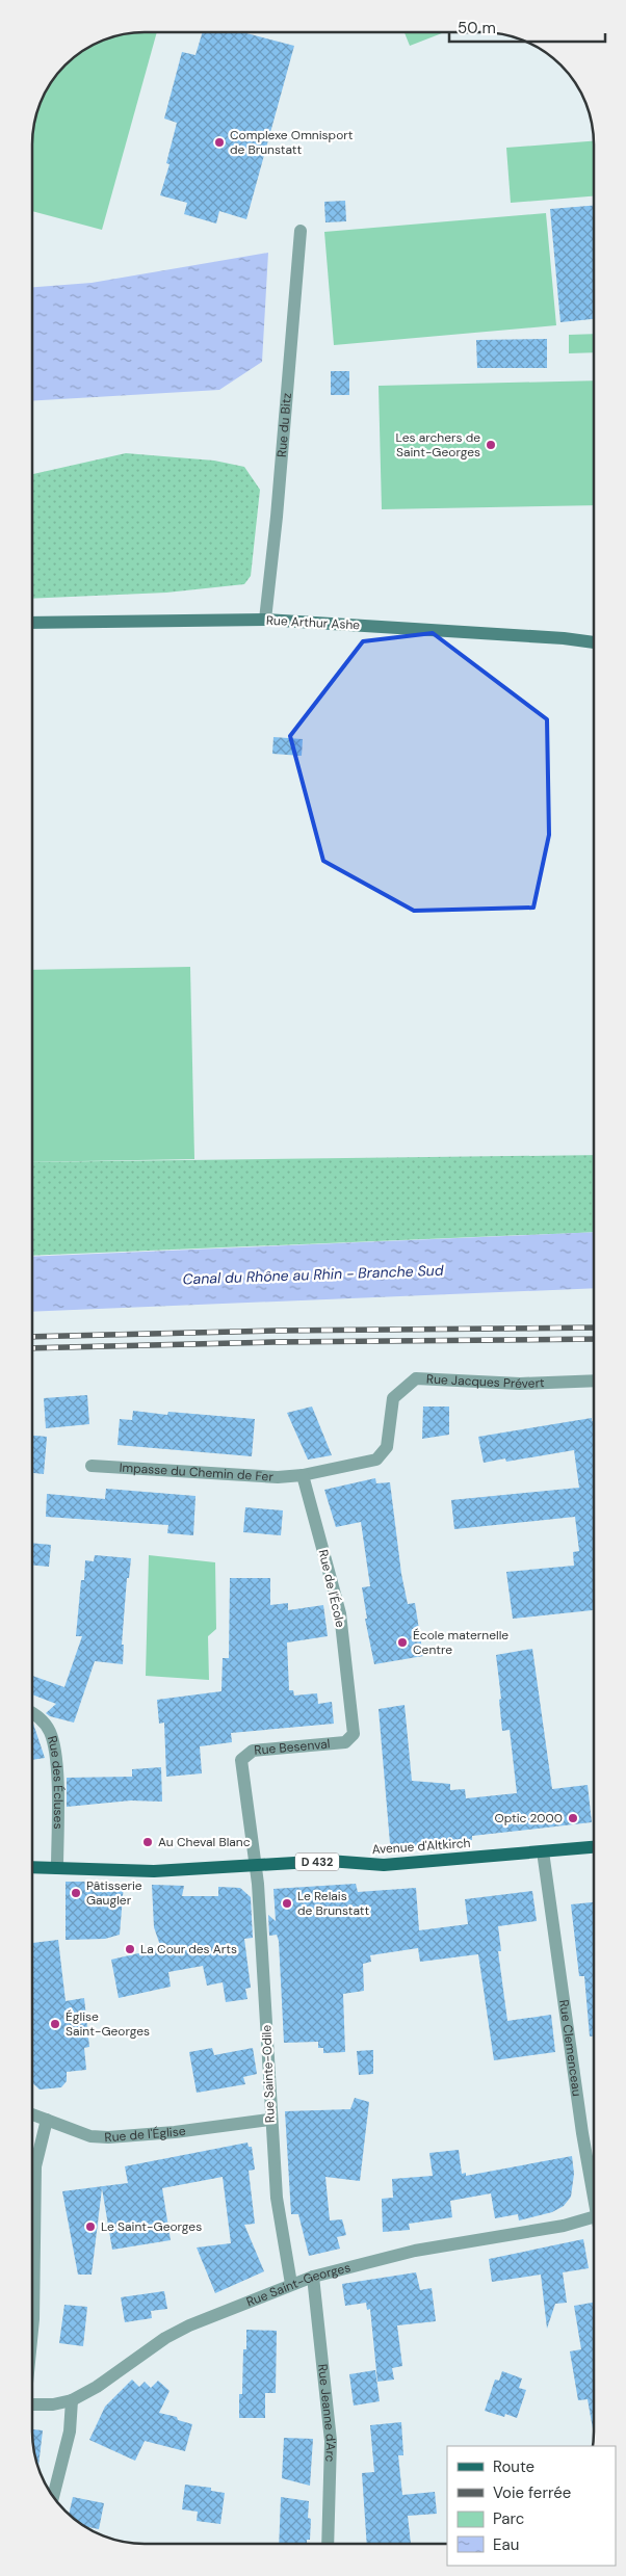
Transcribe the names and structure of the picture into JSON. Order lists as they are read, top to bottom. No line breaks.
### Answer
{"streets":{"main road":["Rue Arthur Ashe","Avenue d'Altkirch","D 432"],"street":["Rue du Bitz","Rue Jacques Prévert","Impasse du Chemin de Fer","Rue de l'École","Rue Besenval","Rue des Écluses","Rue Clemenceau","Rue Sainte-Odile","Rue de l'Église","Rue Saint-Georges","Rue Jeanne d'Arc"]},"crossings":[["Rue du Bitz","Rue Arthur Ashe"],["Rue Jacques Prévert","Impasse du Chemin de Fer"],["Rue Jacques Prévert","Rue de l'École"],["Impasse du Chemin de Fer","Rue de l'École"],["Rue de l'École","Rue Besenval"],["Rue Besenval","Avenue d'Altkirch"],["Rue Besenval","Rue Sainte-Odile"],["Rue des Écluses","Avenue d'Altkirch"],["Avenue d'Altkirch","Rue Clemenceau"],["Avenue d'Altkirch","Rue Sainte-Odile"],["Rue Sainte-Odile","Rue de l'Église"],["Rue Sainte-Odile","Rue Saint-Georges"],["Rue Saint-Georges","Rue Jeanne d'Arc"]],"water":["Canal du Rhône au Rhin - Branche Sud"],"places":["Complexe Omnisport de Brunstatt","Les archers de Saint-Georges","École maternelle Centre","Optic 2000","Au Cheval Blanc","Pâtisserie Gaugler","Le Relais de Brunstatt","La Cour des Arts","Église Saint-Georges","Le Saint-Georges"],"legend":["Route","Voie ferrée","Parc","Eau"],"scale_bar":"50 m"}
